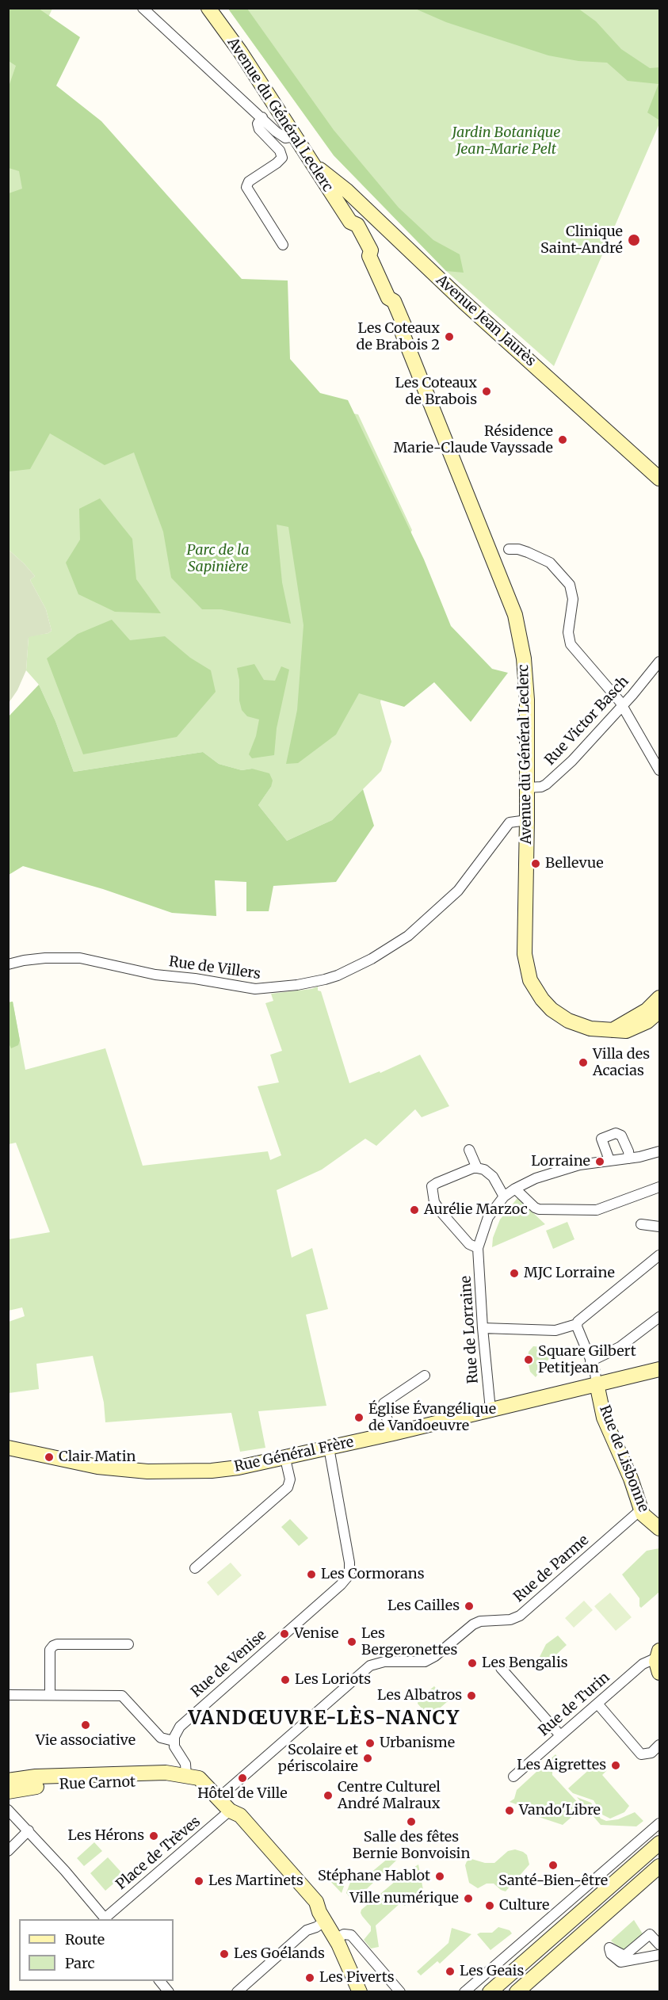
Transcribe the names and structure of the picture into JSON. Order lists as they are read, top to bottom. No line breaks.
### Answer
{"streets":{"street":["Avenue du Général Leclerc","Avenue Jean Jaurès","Rue Victor Basch","Rue de Villers","Rue de Lorraine","Rue Général Frère","Rue de Lisbonne","Rue de Parme","Rue de Venise","Rue de Turin","Rue Carnot","Place de Trèves"]},"crossings":[["Avenue du Général Leclerc","Avenue Jean Jaurès"],["Avenue du Général Leclerc","Rue Victor Basch"],["Avenue du Général Leclerc","Rue de Villers"],["Rue de Lorraine","Rue Général Frère"],["Rue Général Frère","Rue de Lisbonne"],["Rue Général Frère","Rue de Venise"],["Rue de Lisbonne","Rue de Parme"],["Rue de Parme","Rue Carnot"],["Rue Carnot","Place de Trèves"]],"districts":["VANDŒUVRE-LÈS-NANCY"],"parks":["Jardin Botanique Jean-Marie Pelt","Parc de la Sapinière"],"places":["Clinique Saint-André","Les Coteaux de Brabois 2","Les Coteaux de Brabois","Résidence Marie-Claude Vayssade","Bellevue","Villa des Acacias","Lorraine","Aurélie Marzoc","MJC Lorraine","Square Gilbert Petitjean","Église Évangélique de Vandoeuvre","Clair Matin","Les Cormorans","Les Cailles","Venise","Les Bergeronettes","Les Bengalis","Les Loriots","Les Albatros","Vie associative","Urbanisme","Scolaire et périscolaire","Les Aigrettes","Hôtel de Ville","Centre Culturel André Malraux","Vando'Libre","Salle des fêtes Bernie Bonvoisin","Les Hérons","Santé-Bien-être","Stéphane Hablot","Les Martinets","Ville numérique","Culture","Les Goélands","Les Geais","Les Piverts"],"legend":["Route","Parc"]}
